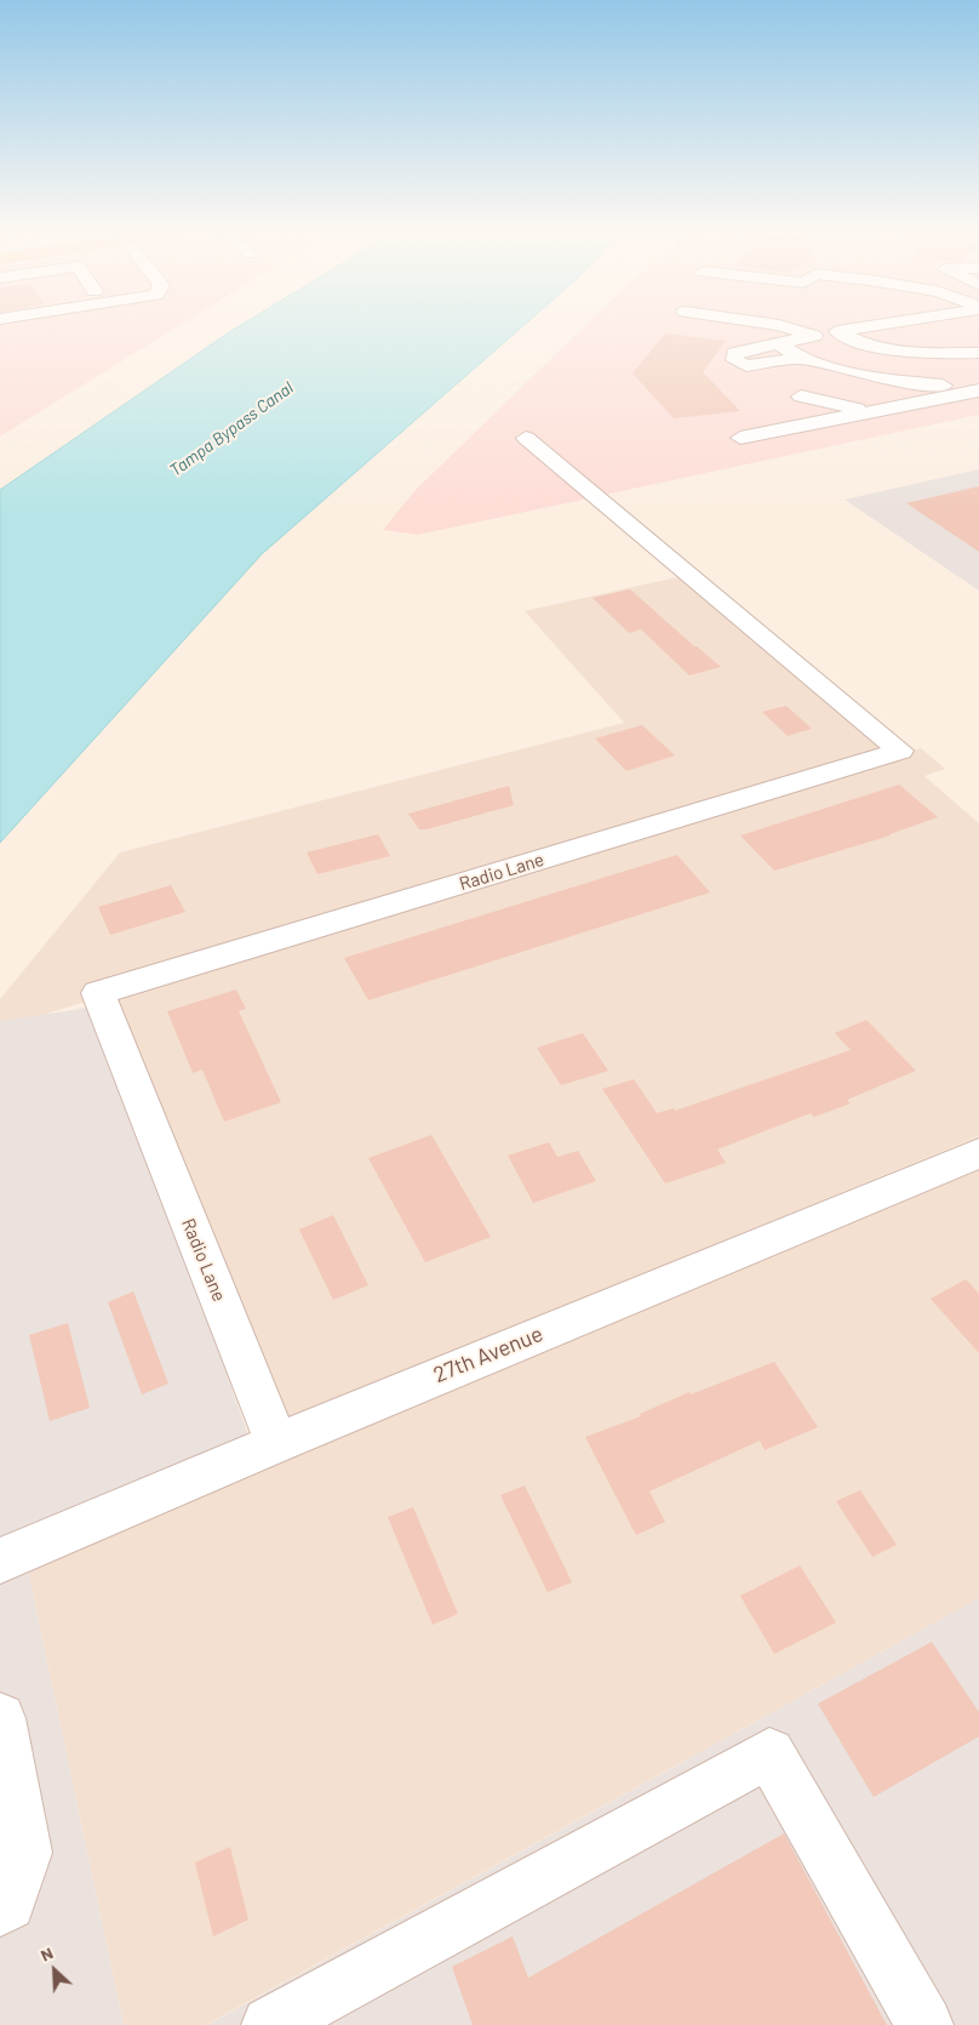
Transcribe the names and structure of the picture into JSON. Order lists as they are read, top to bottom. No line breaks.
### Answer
{"streets":{"street":["Radio Lane","27th Avenue"]},"crossings":[["Radio Lane","27th Avenue"]],"water":["Tampa Bypass Canal"],"north":"top left"}
